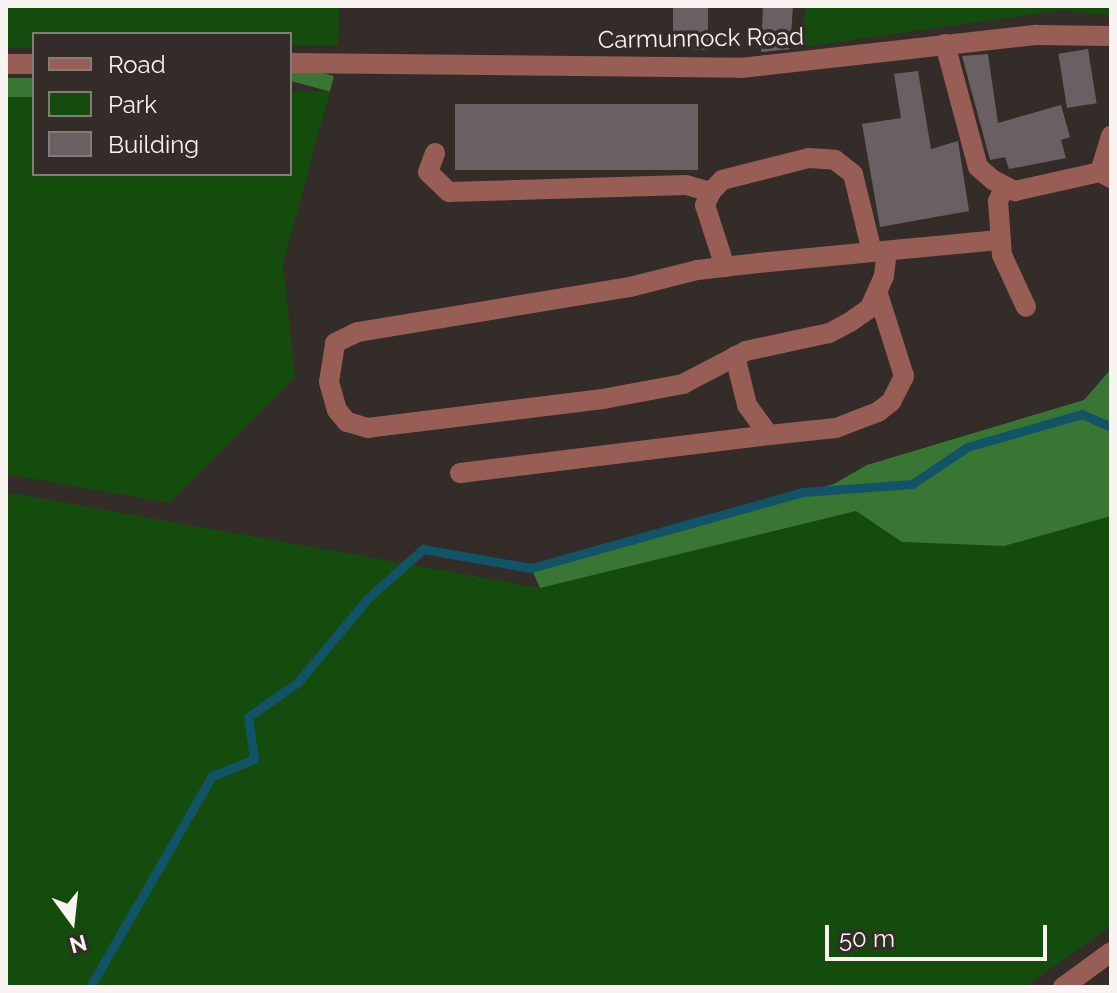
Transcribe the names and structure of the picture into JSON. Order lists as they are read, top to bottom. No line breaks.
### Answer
{"streets":{"street":["Carmunnock Road"]},"legend":["Road","Park","Building"],"scale_bar":"50 m","north":"bottom"}
